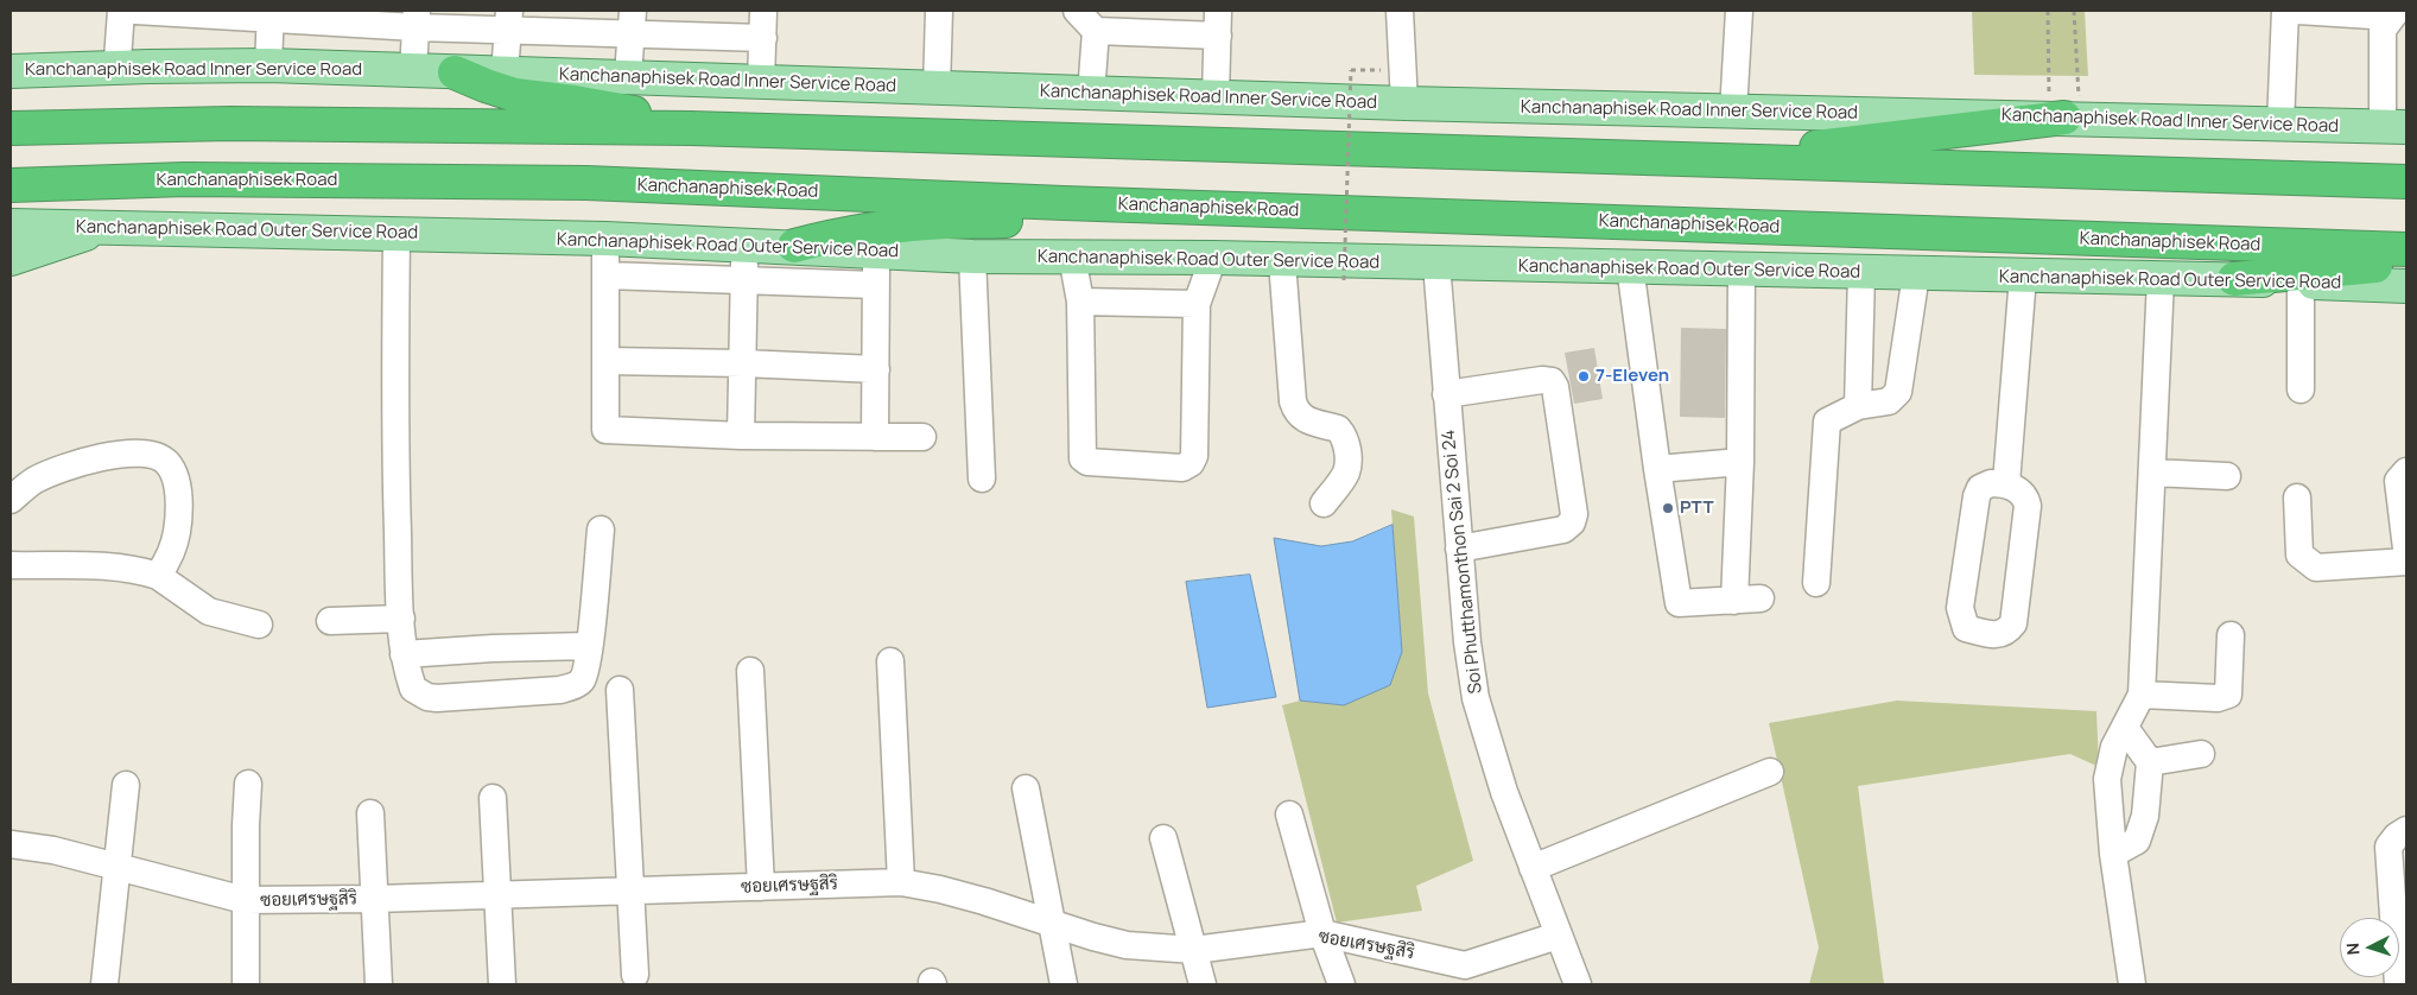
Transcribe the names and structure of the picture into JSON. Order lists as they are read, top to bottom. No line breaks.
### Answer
{"streets":{"highway":["Kanchanaphisek Road"],"main road":["Kanchanaphisek Road Inner Service Road","Kanchanaphisek Road Outer Service Road"],"street":["Soi Phutthamonthon Sai 2 Soi 24","ซอยเศรษฐสิริ"]},"crossings":[["Kanchanaphisek Road Outer Service Road","Soi Phutthamonthon Sai 2 Soi 24"],["Soi Phutthamonthon Sai 2 Soi 24","ซอยเศรษฐสิริ"]],"places":["7-Eleven","PTT"],"north":"left"}
